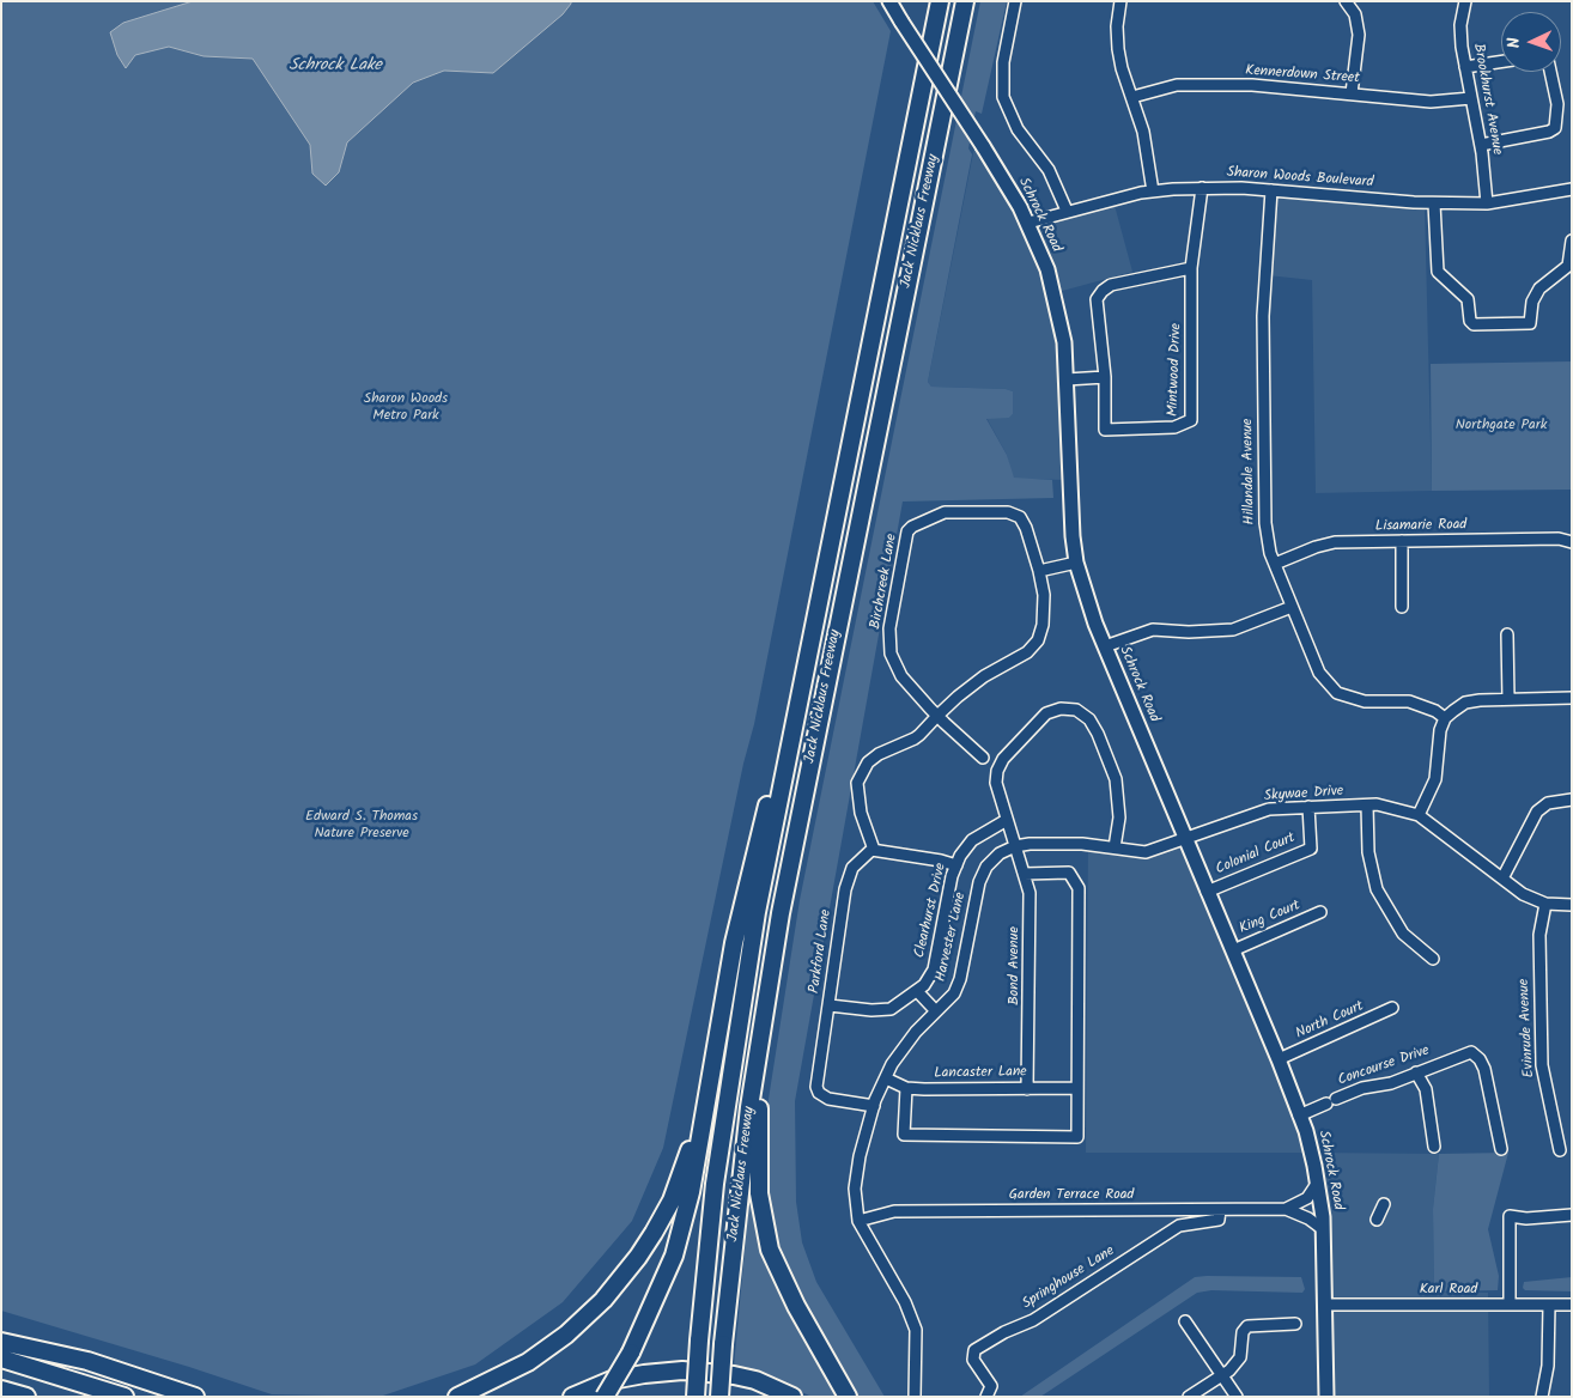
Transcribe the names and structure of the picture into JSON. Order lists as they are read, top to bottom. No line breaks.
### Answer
{"streets":{"highway":["Jack Nicklaus Freeway"],"main road":["Schrock Road"],"street":["Kennerdown Street","Brookhurst Avenue","Sharon Woods Boulevard","Mintwood Drive","Hillandale Avenue","Lisamarie Road","Birchcreek Lane","Skywae Drive","Colonial Court","Clearhurst Drive","King Court","Harvester Lane","Parkford Lane","Bond Avenue","North Court","Evinrude Avenue","Concourse Drive","Lancaster Lane","Garden Terrace Road","Springhouse Lane","Karl Road"]},"crossings":[["Kennerdown Street","Brookhurst Avenue"],["Brookhurst Avenue","Sharon Woods Boulevard"],["Sharon Woods Boulevard","Schrock Road"],["Sharon Woods Boulevard","Hillandale Avenue"],["Schrock Road","Skywae Drive"],["Schrock Road","Colonial Court"],["Schrock Road","King Court"],["Schrock Road","North Court"],["Schrock Road","Concourse Drive"],["Schrock Road","Garden Terrace Road"],["Schrock Road","Karl Road"],["Hillandale Avenue","Lisamarie Road"],["Skywae Drive","Colonial Court"],["Skywae Drive","Clearhurst Drive"],["Skywae Drive","Harvester Lane"],["Skywae Drive","Bond Avenue"],["Skywae Drive","Evinrude Avenue"],["Clearhurst Drive","Harvester Lane"],["Clearhurst Drive","Parkford Lane"],["Clearhurst Drive","Bond Avenue"],["Harvester Lane","Parkford Lane"],["Harvester Lane","Bond Avenue"],["Harvester Lane","Lancaster Lane"],["Harvester Lane","Garden Terrace Road"],["Bond Avenue","Lancaster Lane"],["Garden Terrace Road","Springhouse Lane"]],"water":["Schrock Lake"],"parks":["Sharon Woods Metro Park","Northgate Park","Edward S. Thomas Nature Preserve"],"north":"left"}
